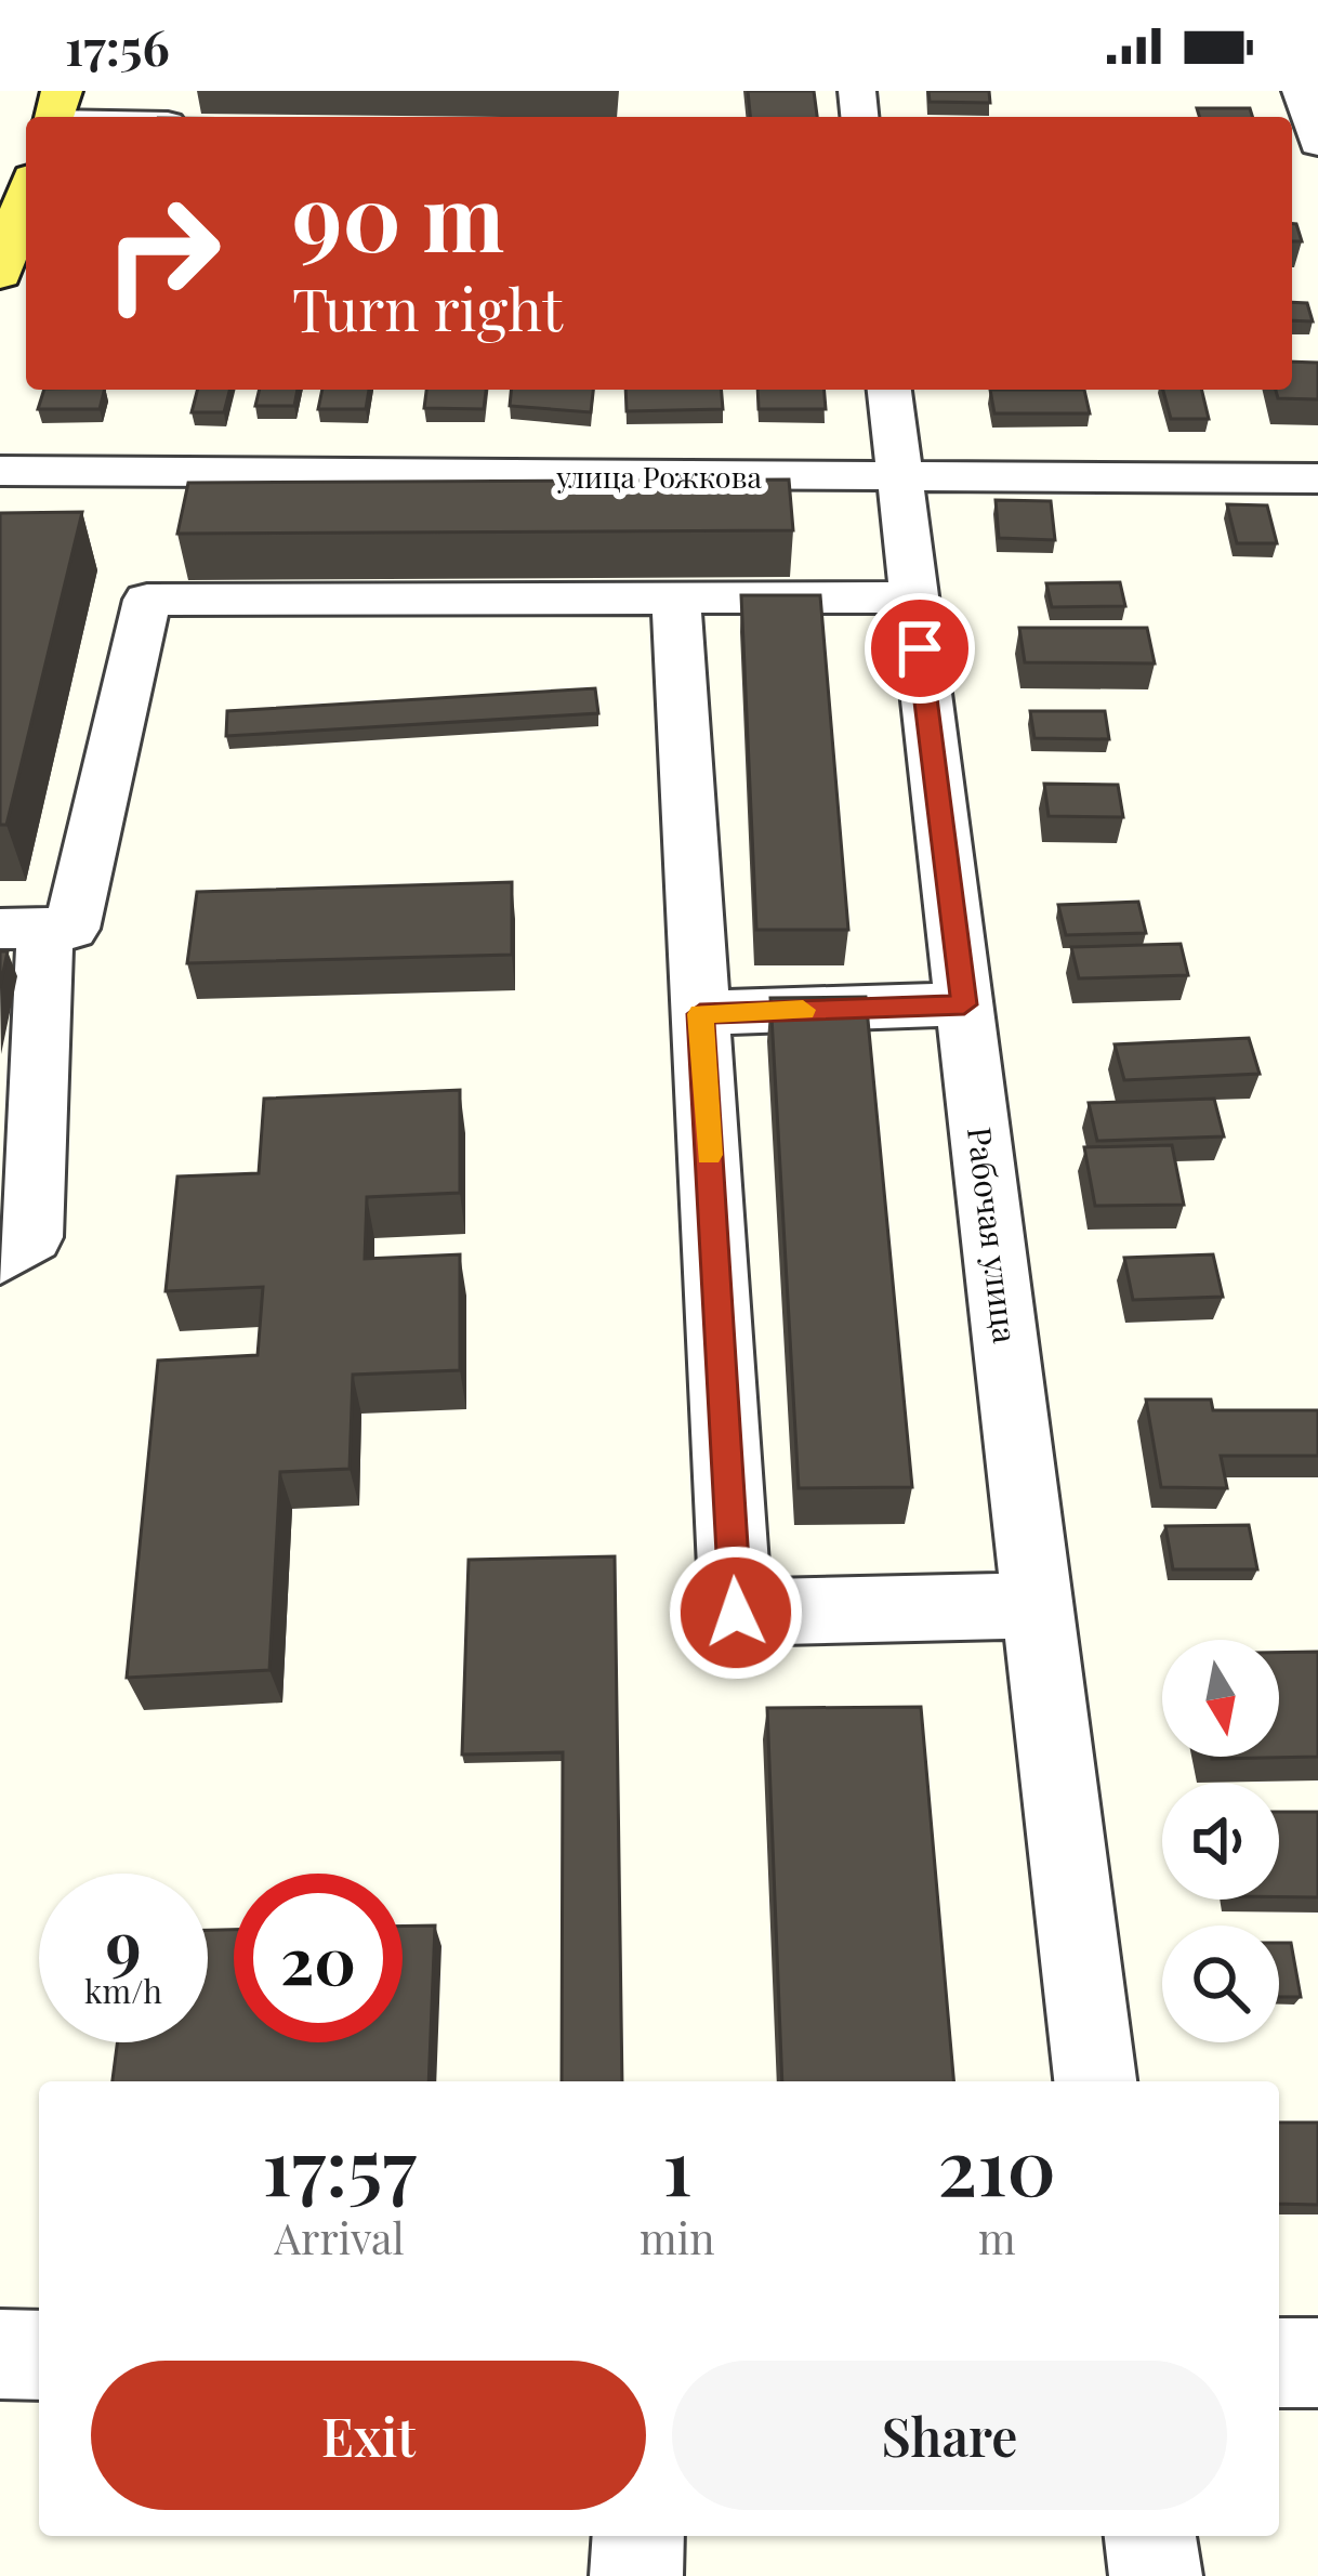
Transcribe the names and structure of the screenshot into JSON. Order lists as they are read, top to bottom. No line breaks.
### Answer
{"streets":{"street":["улица Рожкова","Рабочая улица"]},"crossings":[["улица Рожкова","Рабочая улица"]],"north":"bottom","page":{"status":"17:56","turn":["90 m","Turn right"],"speed":"9 km/h","limit":"20","eta":["17:57","Arrival","1","min","210","m"],"buttons":["Exit","Share"]}}
